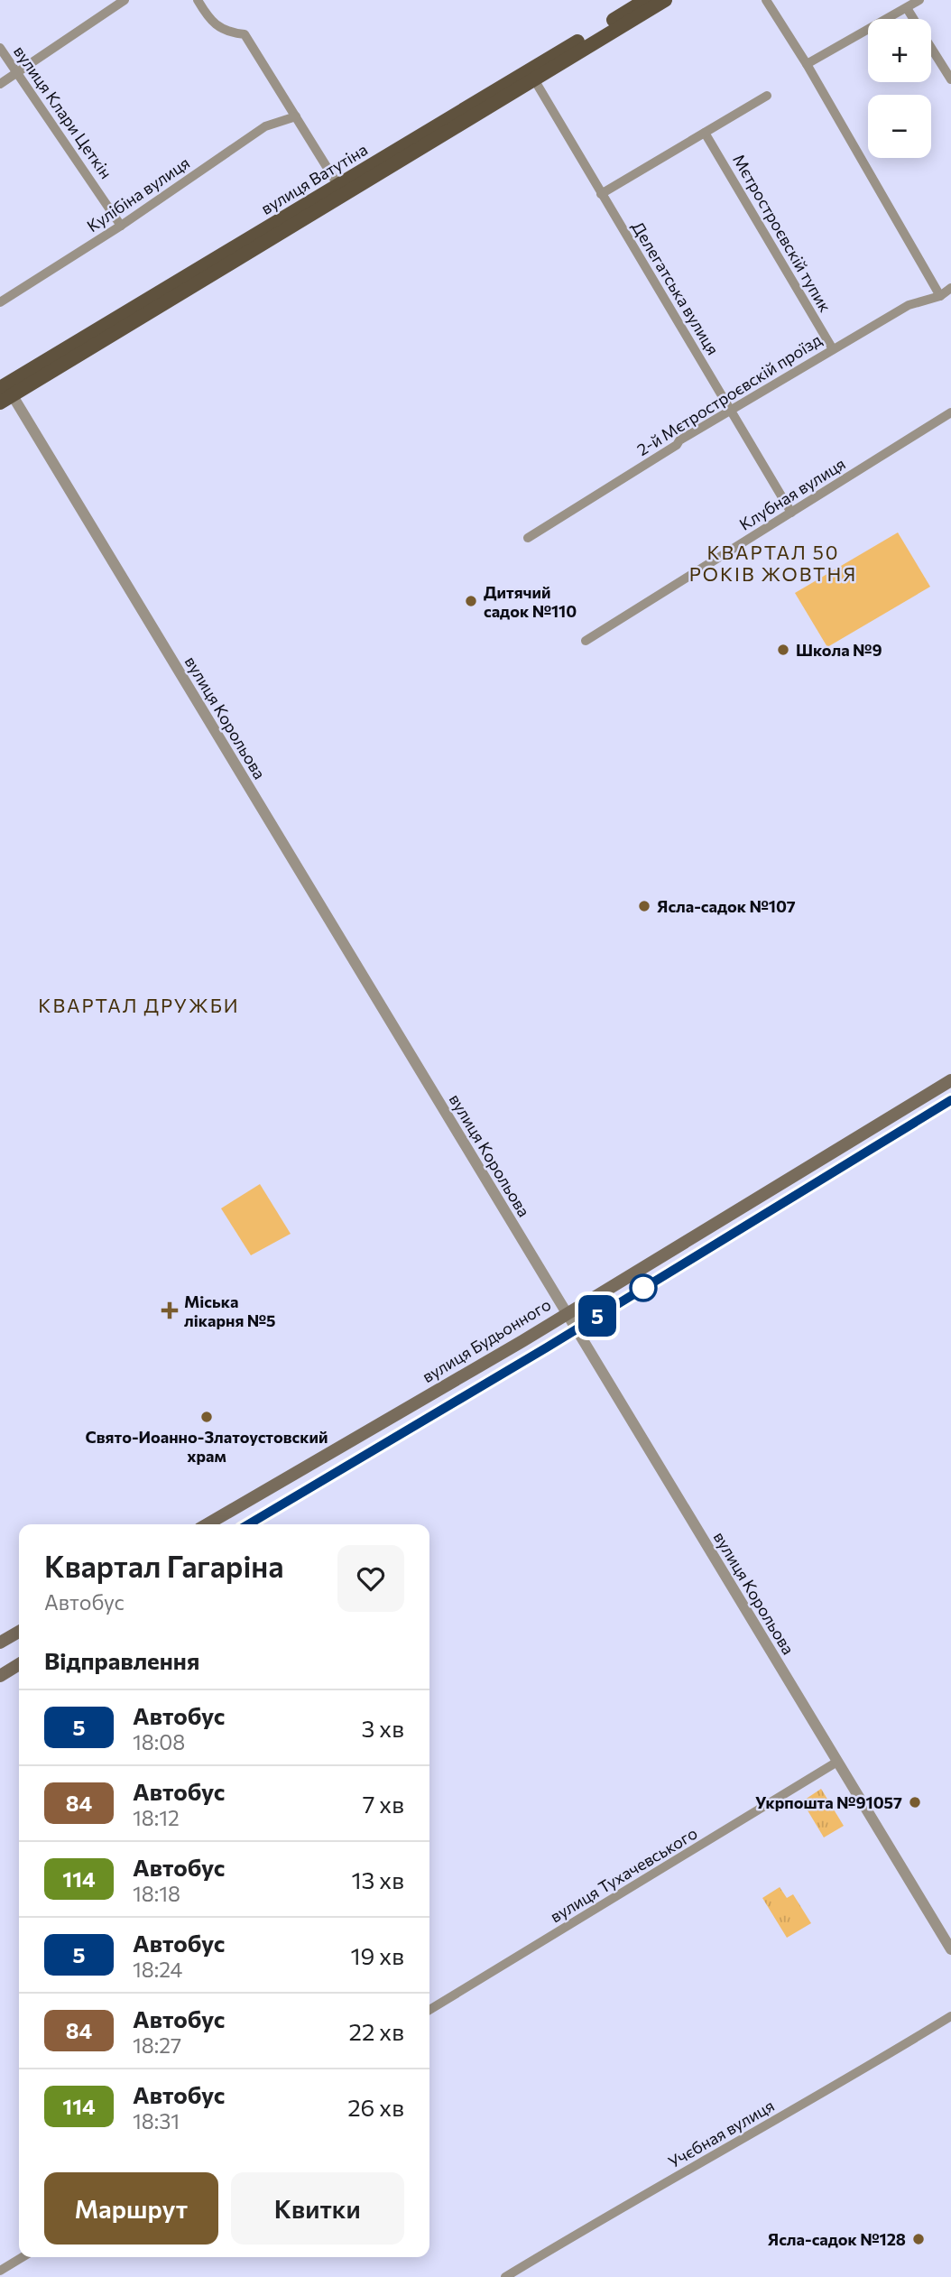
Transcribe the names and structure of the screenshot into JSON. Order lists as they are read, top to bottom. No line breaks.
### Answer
{"streets":{"main road":["вулиця Ватутіна","вулиця Будьонного"],"street":["вулиця Клари Цеткін","Кулібіна вулиця","Мєтростроєвскій тупик","Делегатська вулиця","2-й Мєтростроєвскій проїзд","Клубная вулиця","вулиця Корольова","вулиця Тухачевського","Учєбная вулиця"]},"crossings":[["вулиця Клари Цеткін","Кулібіна вулиця"],["вулиця Ватутіна","Делегатська вулиця"],["вулиця Ватутіна","вулиця Корольова"],["Мєтростроєвскій тупик","2-й Мєтростроєвскій проїзд"],["Делегатська вулиця","2-й Мєтростроєвскій проїзд"],["Делегатська вулиця","Клубная вулиця"],["вулиця Корольова","вулиця Будьонного"],["вулиця Корольова","вулиця Тухачевського"]],"districts":["КВАРТАЛ 50 РОКІВ ЖОВТНЯ","КВАРТАЛ ДРУЖБИ"],"places":{"other":["Дитячий садок №110","Школа №9","Ясла-садок №107","Свято-Иоанно-Златоустовский храм","Укрпошта №91057","Ясла-садок №128"],"health":["Міська лікарня №5"]},"lines":["bus line 5"],"page":{"on_map":"5","map_buttons":["+","−"],"heading":[["Квартал Гагаріна","Автобус"],"Відправлення"],"list":[{"mark":"5","name":"Автобус","note":"18:08","value":"3 хв"},{"mark":"84","name":"Автобус","note":"18:12","value":"7 хв"},{"mark":"114","name":"Автобус","note":"18:18","value":"13 хв"},{"mark":"5","name":"Автобус","note":"18:24","value":"19 хв"},{"mark":"84","name":"Автобус","note":"18:27","value":"22 хв"},{"mark":"114","name":"Автобус","note":"18:31","value":"26 хв"}],"buttons":["Маршрут","Квитки"]}}
